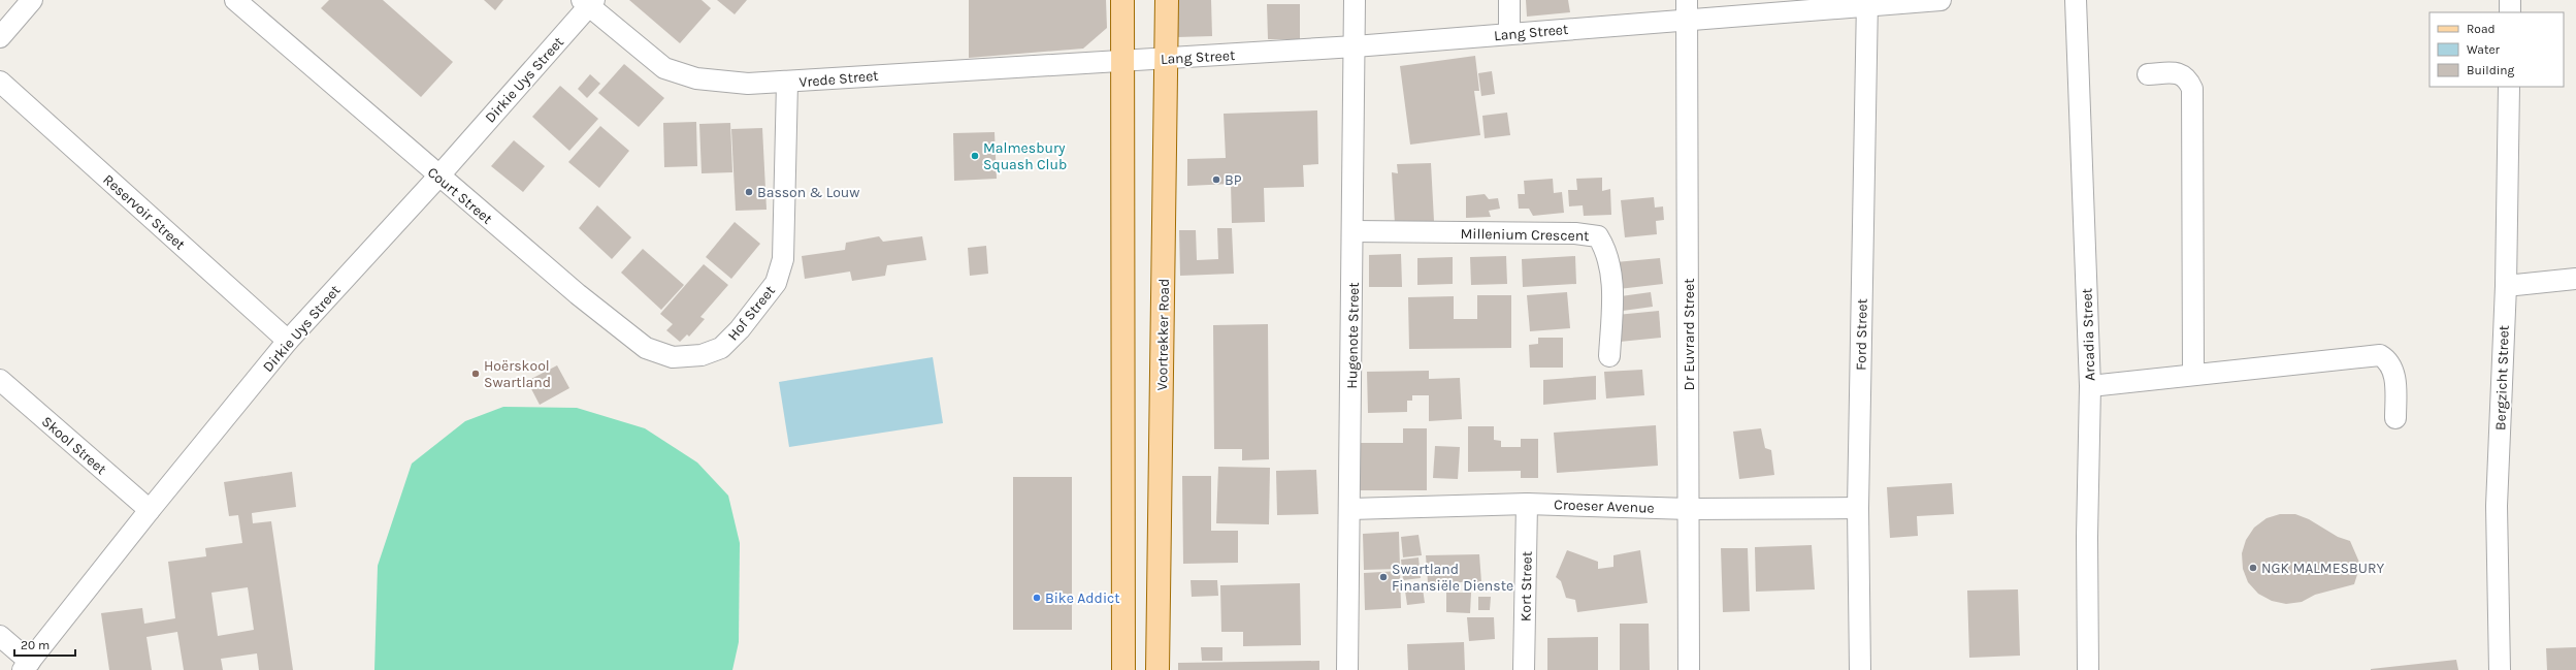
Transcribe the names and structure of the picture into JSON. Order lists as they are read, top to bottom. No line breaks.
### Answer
{"streets":{"main road":["Voortrekker Road"],"street":["Lang Street","Vrede Street","Dirkie Uys Street","Court Street","Reservoir Street","Millenium Crescent","Hof Street","Dr Euvrard Street","Ford Street","Arcadia Street","Hugenote Street","Bergzicht Street","Skool Street","Croeser Avenue","Kort Street"]},"crossings":[["Lang Street","Vrede Street"],["Lang Street","Voortrekker Road"],["Lang Street","Dr Euvrard Street"],["Lang Street","Ford Street"],["Lang Street","Hugenote Street"],["Vrede Street","Dirkie Uys Street"],["Vrede Street","Hof Street"],["Dirkie Uys Street","Court Street"],["Dirkie Uys Street","Reservoir Street"],["Dirkie Uys Street","Skool Street"],["Court Street","Hof Street"],["Millenium Crescent","Hugenote Street"],["Dr Euvrard Street","Croeser Avenue"],["Ford Street","Croeser Avenue"],["Hugenote Street","Croeser Avenue"],["Croeser Avenue","Kort Street"]],"places":["Malmesbury Squash Club","BP","Basson & Louw","Hoërskool Swartland","NGK MALMESBURY","Swartland Finansiële Dienste","Bike Addict"],"legend":["Road","Water","Building"],"scale_bar":"20 m"}
